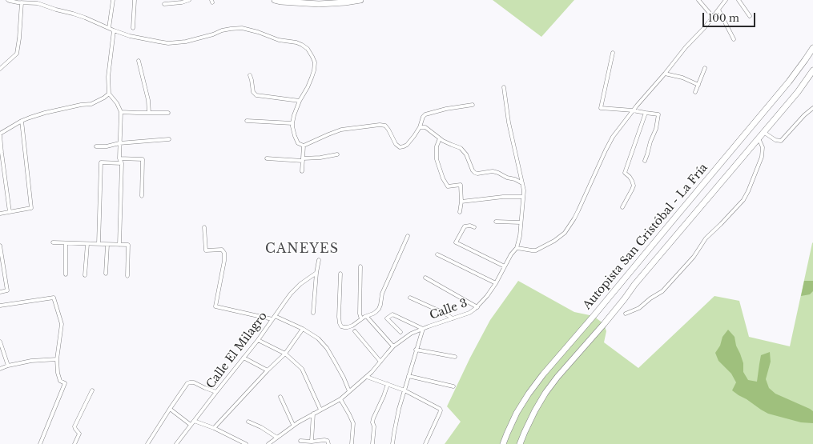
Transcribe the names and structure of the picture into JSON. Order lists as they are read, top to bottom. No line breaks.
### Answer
{"streets":{"highway":["Autopista San Cristóbal - La Fría"],"street":["Calle 3","Calle El Milagro"]},"districts":["CANEYES"],"scale_bar":"100 m"}
